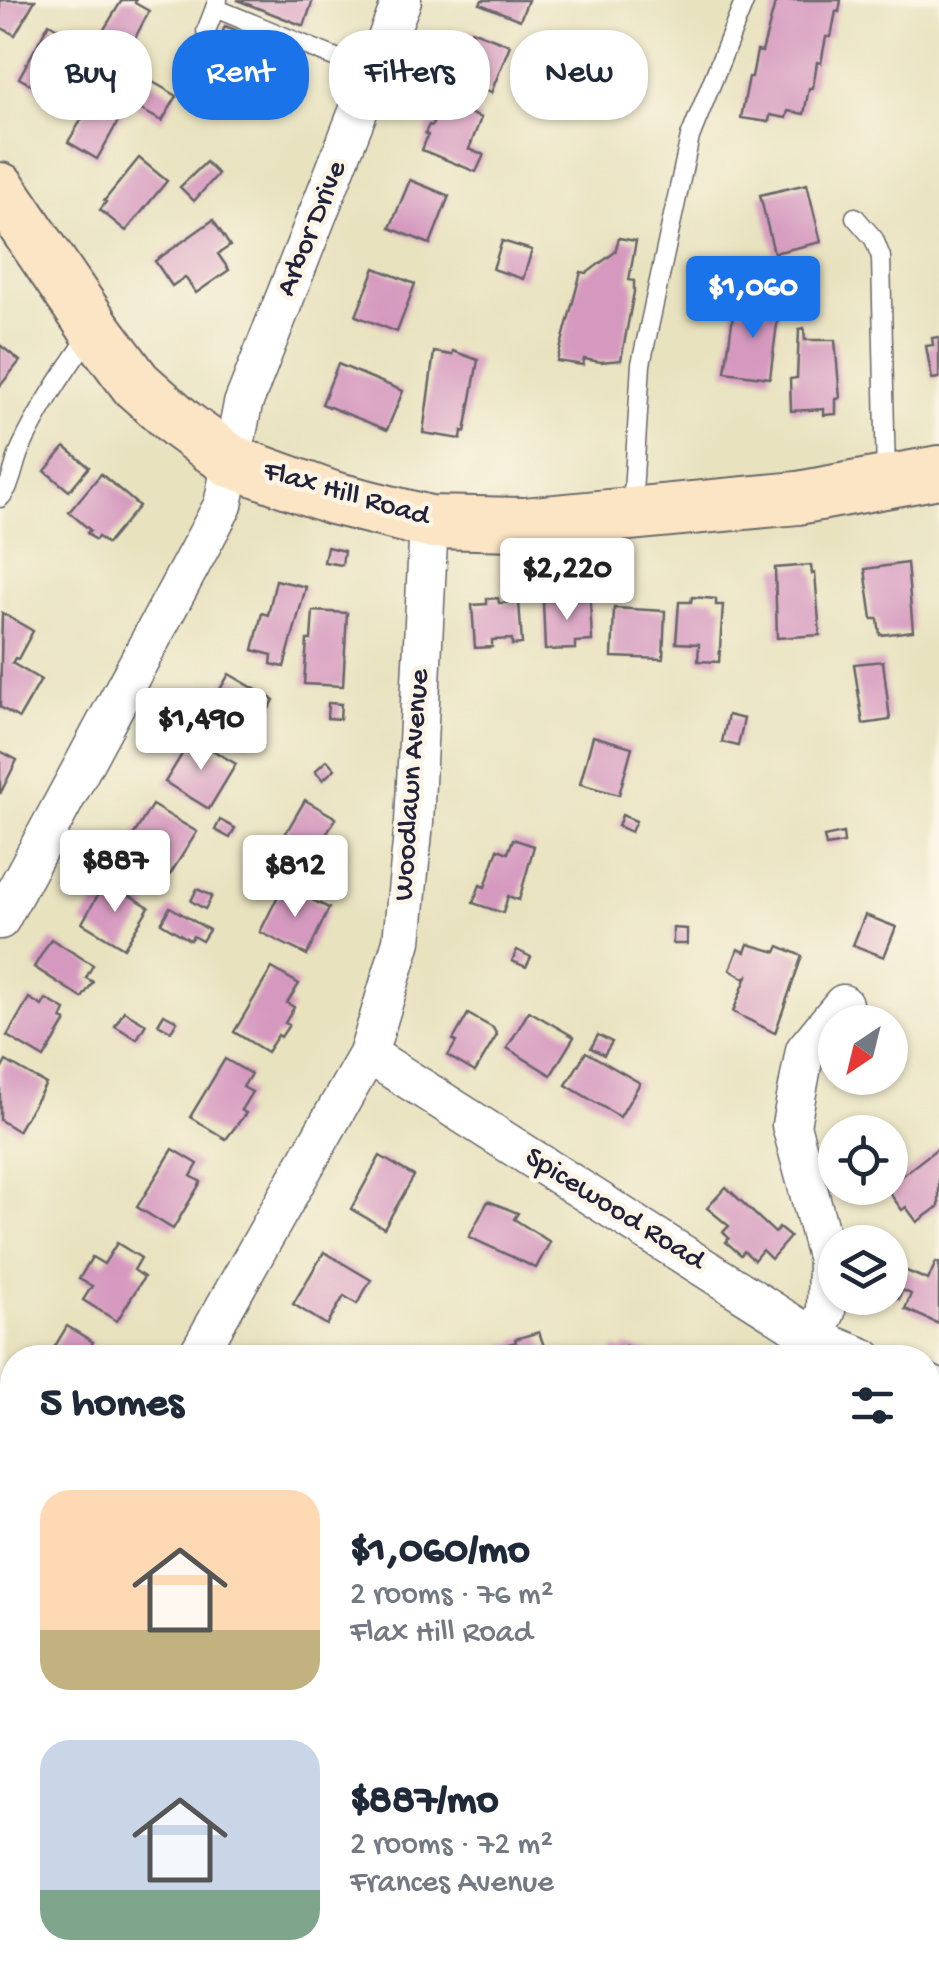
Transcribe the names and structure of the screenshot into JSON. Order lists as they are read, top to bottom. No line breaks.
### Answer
{"streets":{"main road":["Flax Hill Road"],"street":["Arbor Drive","Woodlawn Avenue","Spicewood Road"]},"crossings":[["Arbor Drive","Flax Hill Road"],["Flax Hill Road","Woodlawn Avenue"],["Woodlawn Avenue","Spicewood Road"]],"north":"bottom left","page":{"chip":["Buy","Rent","Filters","New"],"price":["$1,060","$2,220","$1,490","$887","$812"],"heading":"5 homes","list":[{"name":"$1,060/mo","note":"2 rooms · 76 m² · Flax Hill Road"},{"name":"$887/mo","note":"2 rooms · 72 m² · Frances Avenue"}]}}
